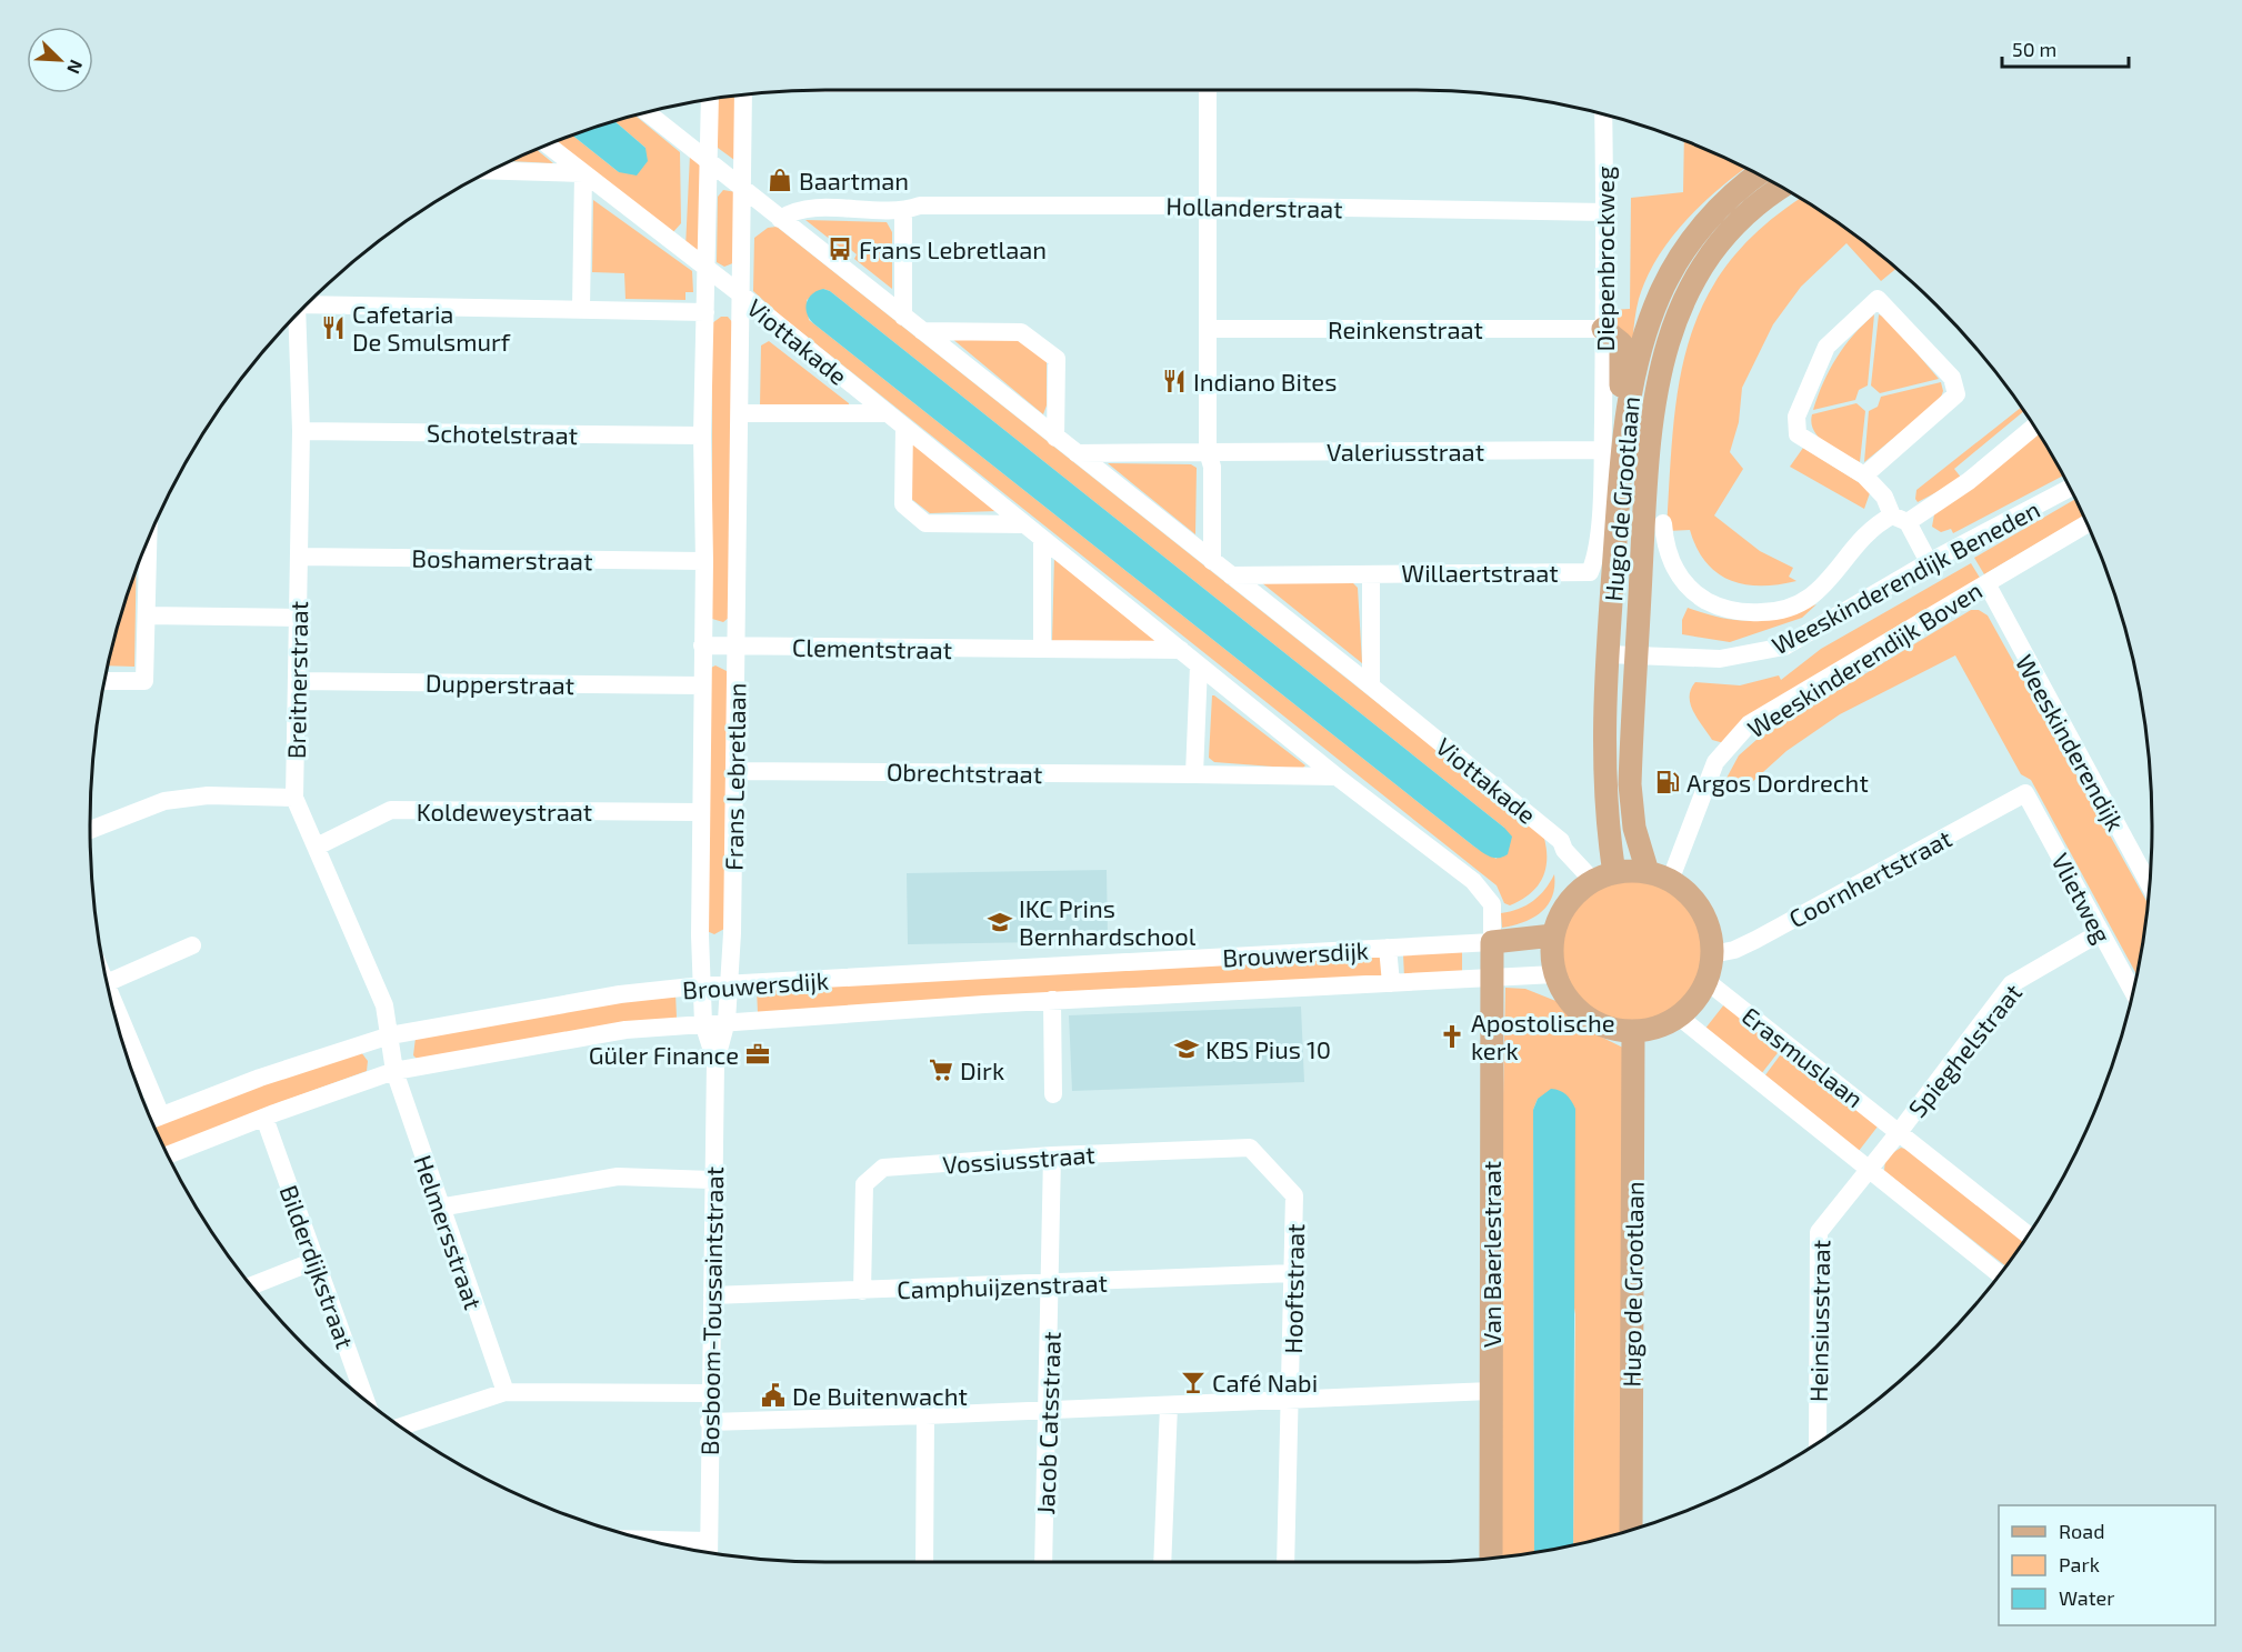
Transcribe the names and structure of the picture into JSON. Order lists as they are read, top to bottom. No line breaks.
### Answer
{"streets":{"main road":["Hugo de Grootlaan","Brouwersdijk","Van Baerlestraat"],"street":["Hollanderstraat","Diepenbrockweg","Reinkenstraat","Viottakade","Schotelstraat","Valeriusstraat","Boshamerstraat","Willaertstraat","Weeskinderendijk Beneden","Clementstraat","Weeskinderendijk Boven","Breitnerstraat","Dupperstraat","Weeskinderendijk","Obrechtstraat","Frans Lebretlaan","Koldeweystraat","Coornhertstraat","Vlietweg","Spieghelstraat","Erasmuslaan","Vossiusstraat","Helmersstraat","Bilderdijkstraat","Camphuijzenstraat","Hooftstraat","Bosboom-Toussaintstraat","Heinsiusstraat","Jacob Catsstraat"]},"crossings":[["Hollanderstraat","Diepenbrockweg"],["Diepenbrockweg","Reinkenstraat"],["Diepenbrockweg","Valeriusstraat"],["Diepenbrockweg","Willaertstraat"],["Viottakade","Hugo de Grootlaan"],["Viottakade","Weeskinderendijk Boven"],["Viottakade","Frans Lebretlaan"],["Viottakade","Coornhertstraat"],["Viottakade","Brouwersdijk"],["Viottakade","Erasmuslaan"],["Viottakade","Van Baerlestraat"],["Schotelstraat","Breitnerstraat"],["Schotelstraat","Frans Lebretlaan"],["Hugo de Grootlaan","Weeskinderendijk Beneden"],["Hugo de Grootlaan","Weeskinderendijk Boven"],["Hugo de Grootlaan","Coornhertstraat"],["Hugo de Grootlaan","Brouwersdijk"],["Hugo de Grootlaan","Erasmuslaan"],["Boshamerstraat","Breitnerstraat"],["Boshamerstraat","Frans Lebretlaan"],["Clementstraat","Frans Lebretlaan"],["Weeskinderendijk Boven","Weeskinderendijk"],["Weeskinderendijk Boven","Coornhertstraat"],["Weeskinderendijk Boven","Brouwersdijk"],["Weeskinderendijk Boven","Erasmuslaan"],["Breitnerstraat","Dupperstraat"],["Breitnerstraat","Koldeweystraat"],["Breitnerstraat","Brouwersdijk"],["Breitnerstraat","Helmersstraat"],["Dupperstraat","Frans Lebretlaan"],["Obrechtstraat","Frans Lebretlaan"],["Frans Lebretlaan","Koldeweystraat"],["Frans Lebretlaan","Brouwersdijk"],["Frans Lebretlaan","Bosboom-Toussaintstraat"],["Coornhertstraat","Vlietweg"],["Coornhertstraat","Brouwersdijk"],["Coornhertstraat","Erasmuslaan"],["Vlietweg","Spieghelstraat"],["Brouwersdijk","Erasmuslaan"],["Brouwersdijk","Helmersstraat"],["Brouwersdijk","Van Baerlestraat"],["Brouwersdijk","Bilderdijkstraat"],["Brouwersdijk","Bosboom-Toussaintstraat"],["Spieghelstraat","Erasmuslaan"],["Erasmuslaan","Heinsiusstraat"],["Vossiusstraat","Camphuijzenstraat"],["Vossiusstraat","Hooftstraat"],["Vossiusstraat","Jacob Catsstraat"],["Camphuijzenstraat","Hooftstraat"],["Camphuijzenstraat","Bosboom-Toussaintstraat"],["Camphuijzenstraat","Jacob Catsstraat"]],"places":{"shop":["Baartman"],"bus stop":["Frans Lebretlaan"],"restaurant":["Cafetaria De Smulsmurf","Indiano Bites"],"fuel station":["Argos Dordrecht"],"school or university":["IKC Prins Bernhardschool","KBS Pius 10"],"church":["Apostolische kerk"],"office":["Güler Finance"],"supermarket":["Dirk"],"bar":["Café Nabi"],"public building":["De Buitenwacht"]},"legend":["Road","Park","Water"],"scale_bar":"50 m","north":"bottom right"}
